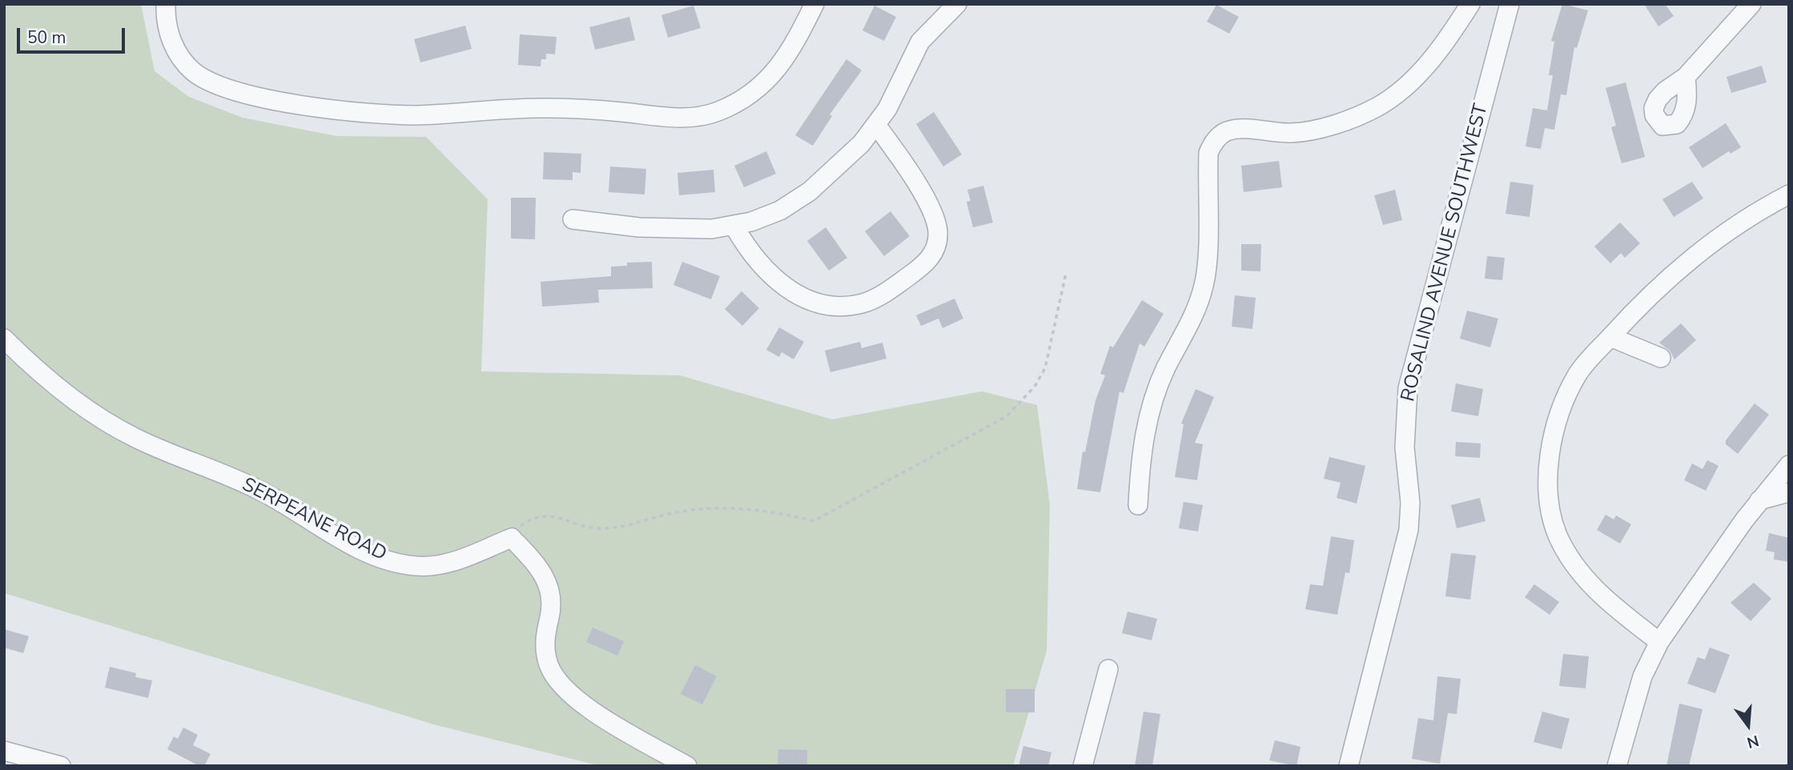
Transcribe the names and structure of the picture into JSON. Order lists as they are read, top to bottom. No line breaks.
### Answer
{"streets":{"street":["ROSALIND AVENUE SOUTHWEST","SERPEANE ROAD"]},"scale_bar":"50 m","north":"bottom"}
